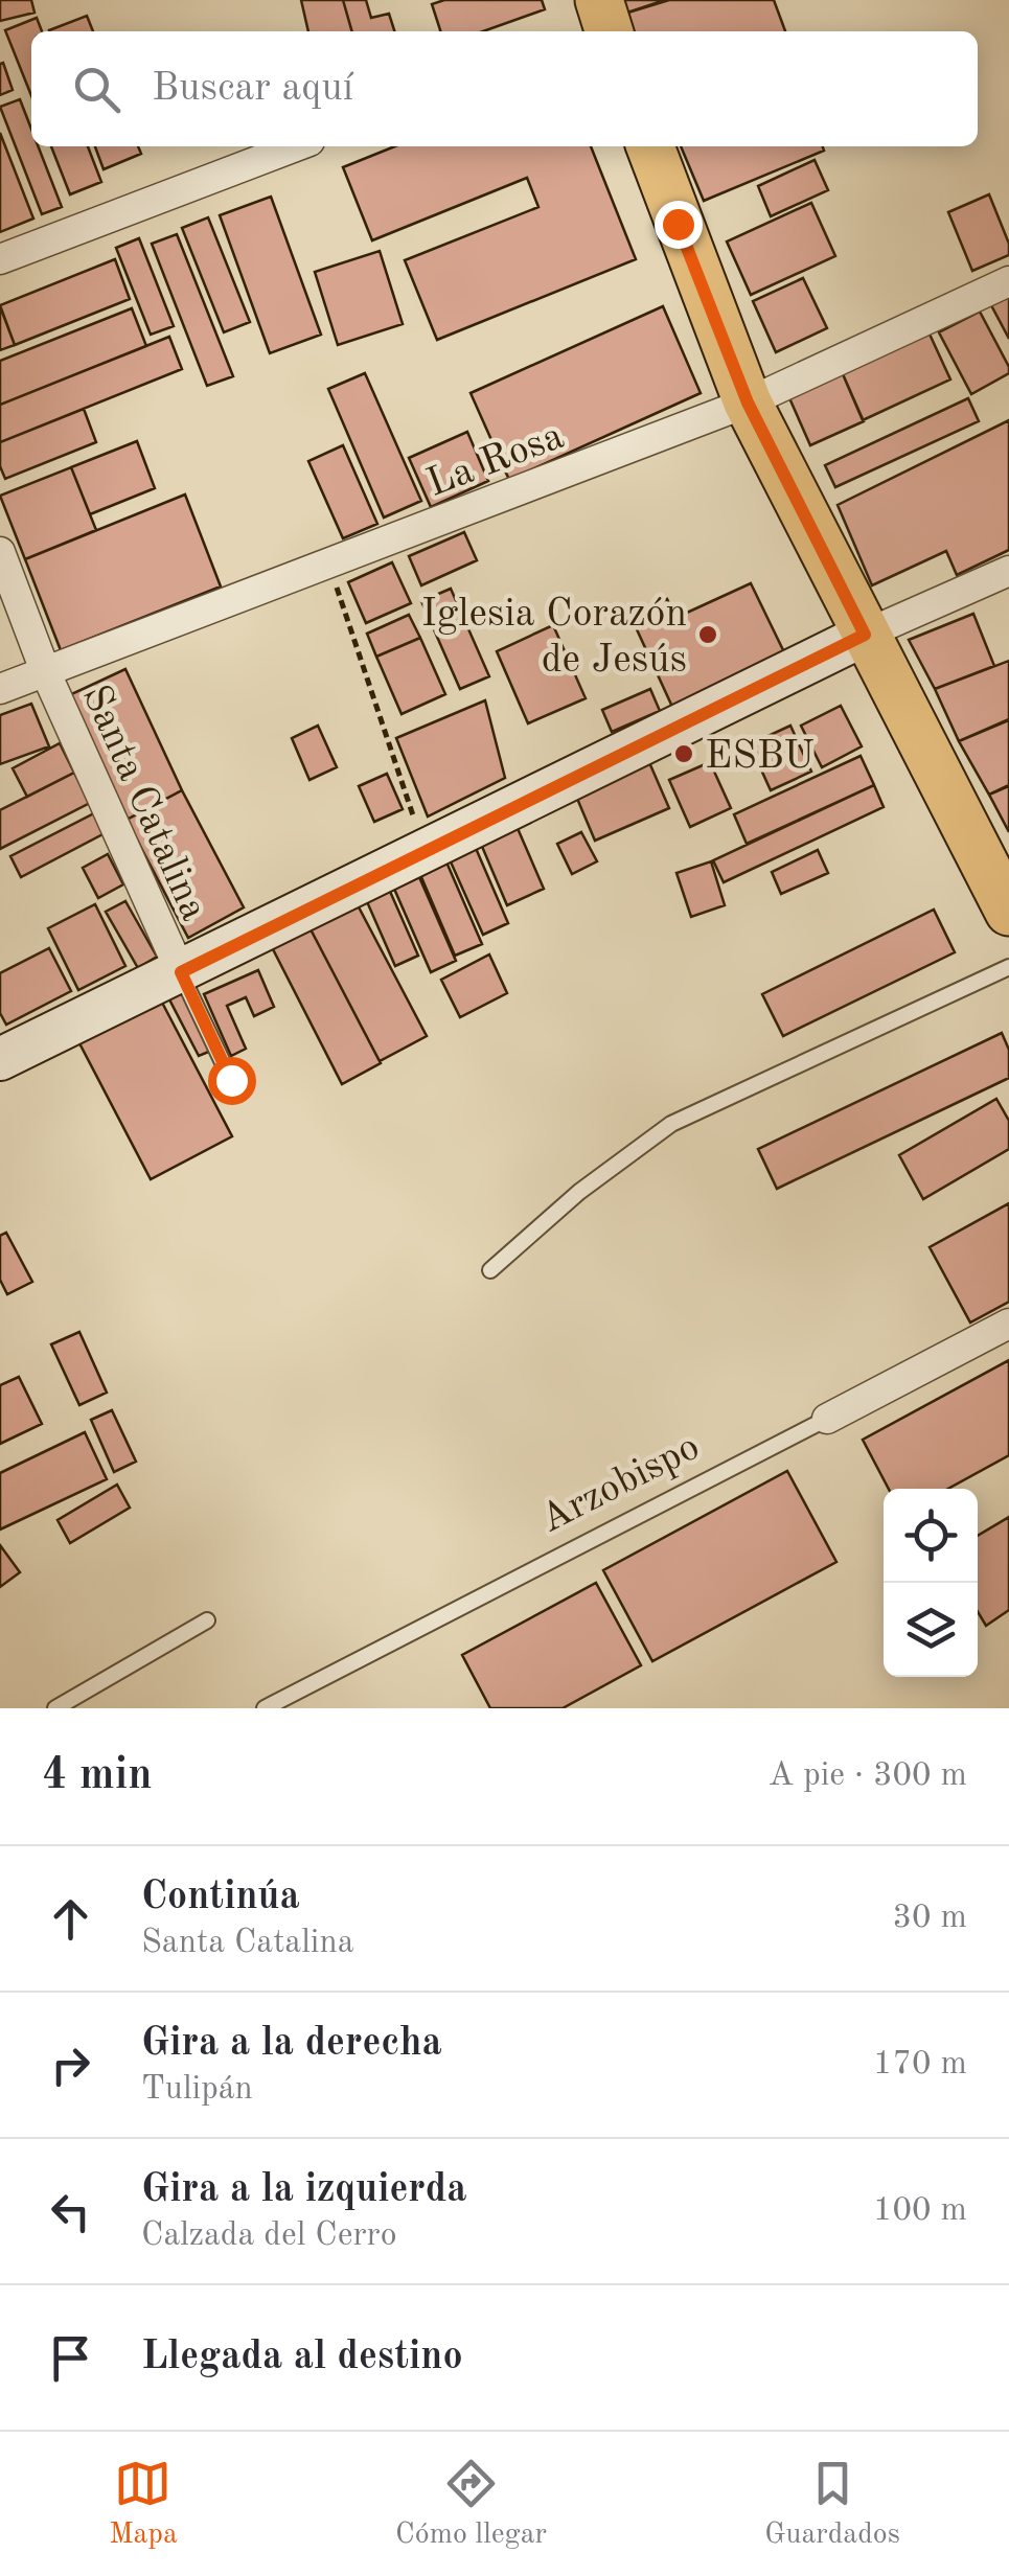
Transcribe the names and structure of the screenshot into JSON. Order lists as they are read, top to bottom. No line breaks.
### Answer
{"streets":{"street":["La Rosa","Santa Catalina","Arzobispo"]},"crossings":[["La Rosa","Santa Catalina"]],"places":["Iglesia Corazón de Jesús","ESBU"],"page":{"search":"Buscar aquí","heading":["4 min","A pie · 300 m"],"list":[["Continúa","Santa Catalina","30 m"],["Gira a la derecha","Tulipán","170 m"],["Gira a la izquierda","Calzada del Cerro","100 m"],"Llegada al destino"],"nav":["Mapa","Cómo llegar","Guardados"]}}
